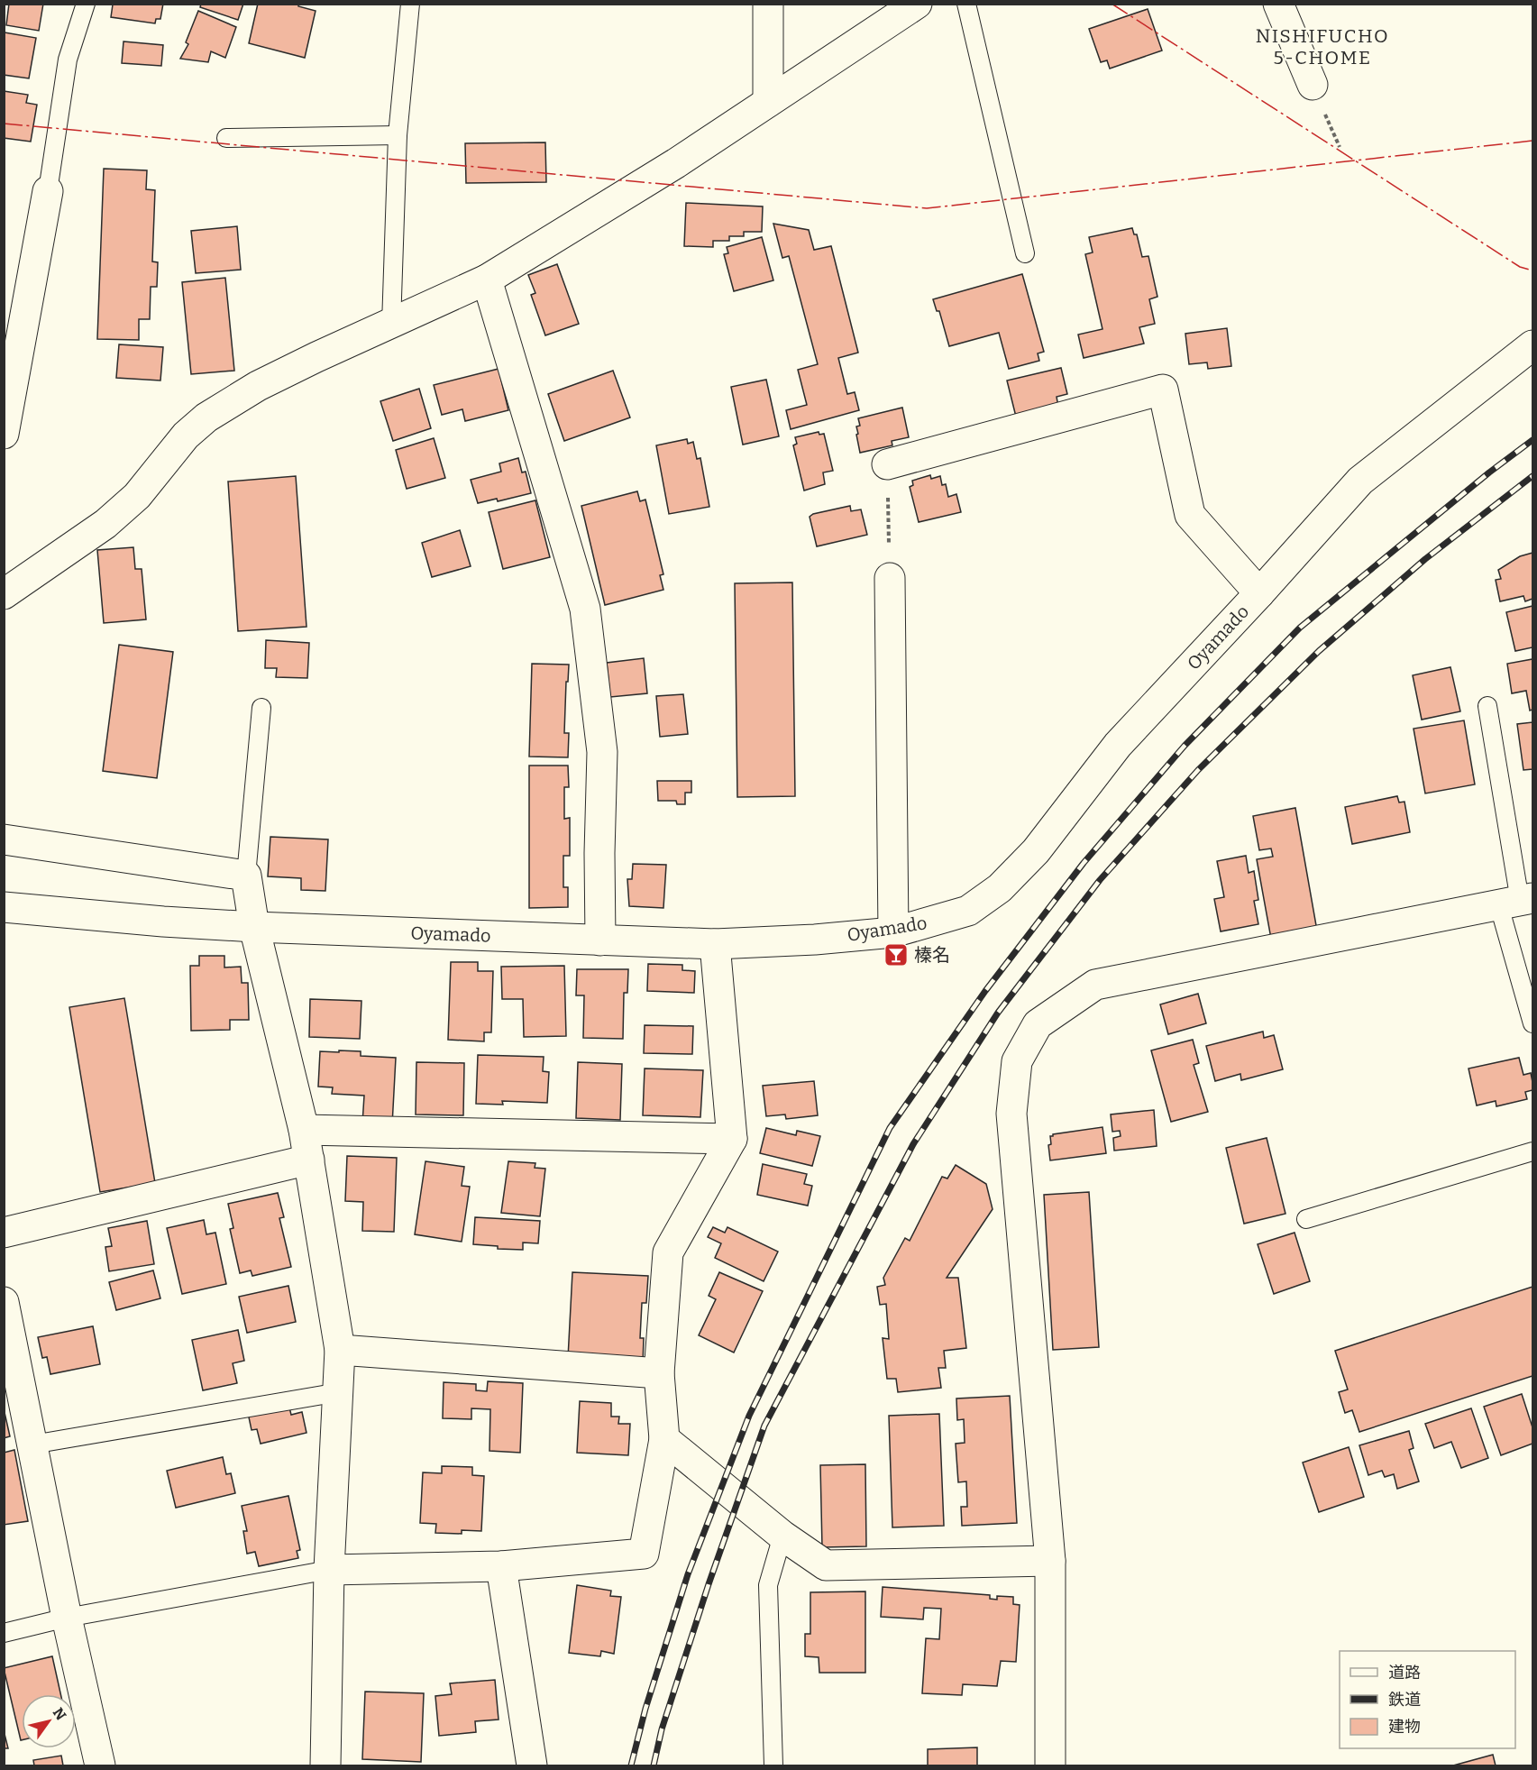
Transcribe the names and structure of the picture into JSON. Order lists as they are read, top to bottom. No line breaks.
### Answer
{"streets":{"street":["Oyamado"]},"districts":["NISHIFUCHO 5-CHOME"],"places":{"bar":["榛名"]},"legend":["道路","鉄道","建物"],"north":"top right"}
